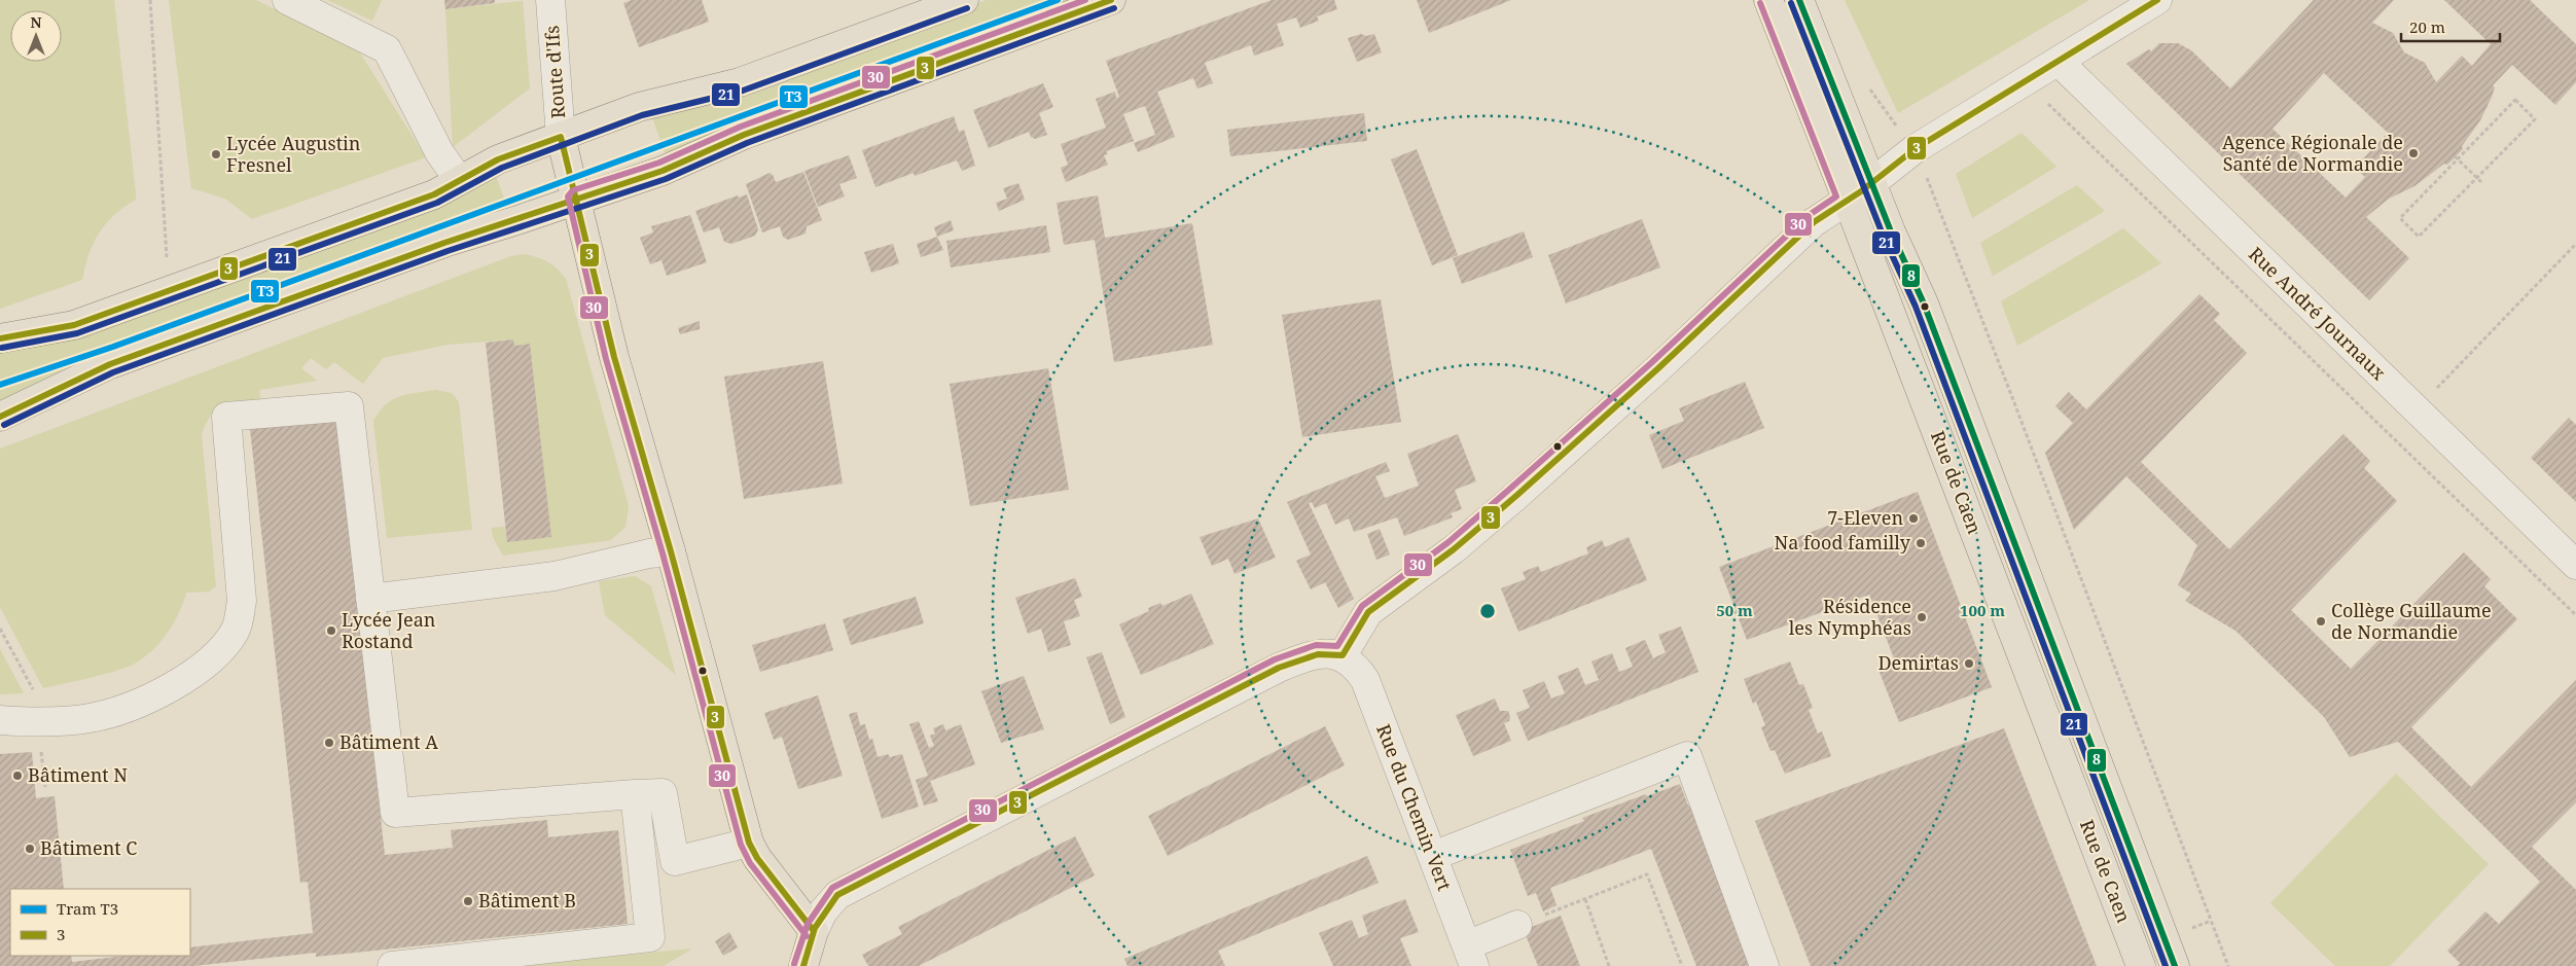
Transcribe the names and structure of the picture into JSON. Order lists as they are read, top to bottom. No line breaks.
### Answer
{"streets":{"main road":["Route d'Ifs","Rue de Caen"],"street":["Rue André Journaux","Rue du Chemin Vert"]},"places":["Agence Régionale de Santé de Normandie","Lycée Augustin Fresnel","7-Eleven","Na food familly","Résidence les Nymphéas","Collège Guillaume de Normandie","Lycée Jean Rostand","Demirtas","Bâtiment A","Bâtiment N","Bâtiment C","Bâtiment B"],"lines":["tram line T3","transit line 3","transit line 8","transit line 30","transit line 21"],"legend":["Tram T3","3"],"scale_bar":"20 m","north":"top","rings":["50 m","100 m"]}
